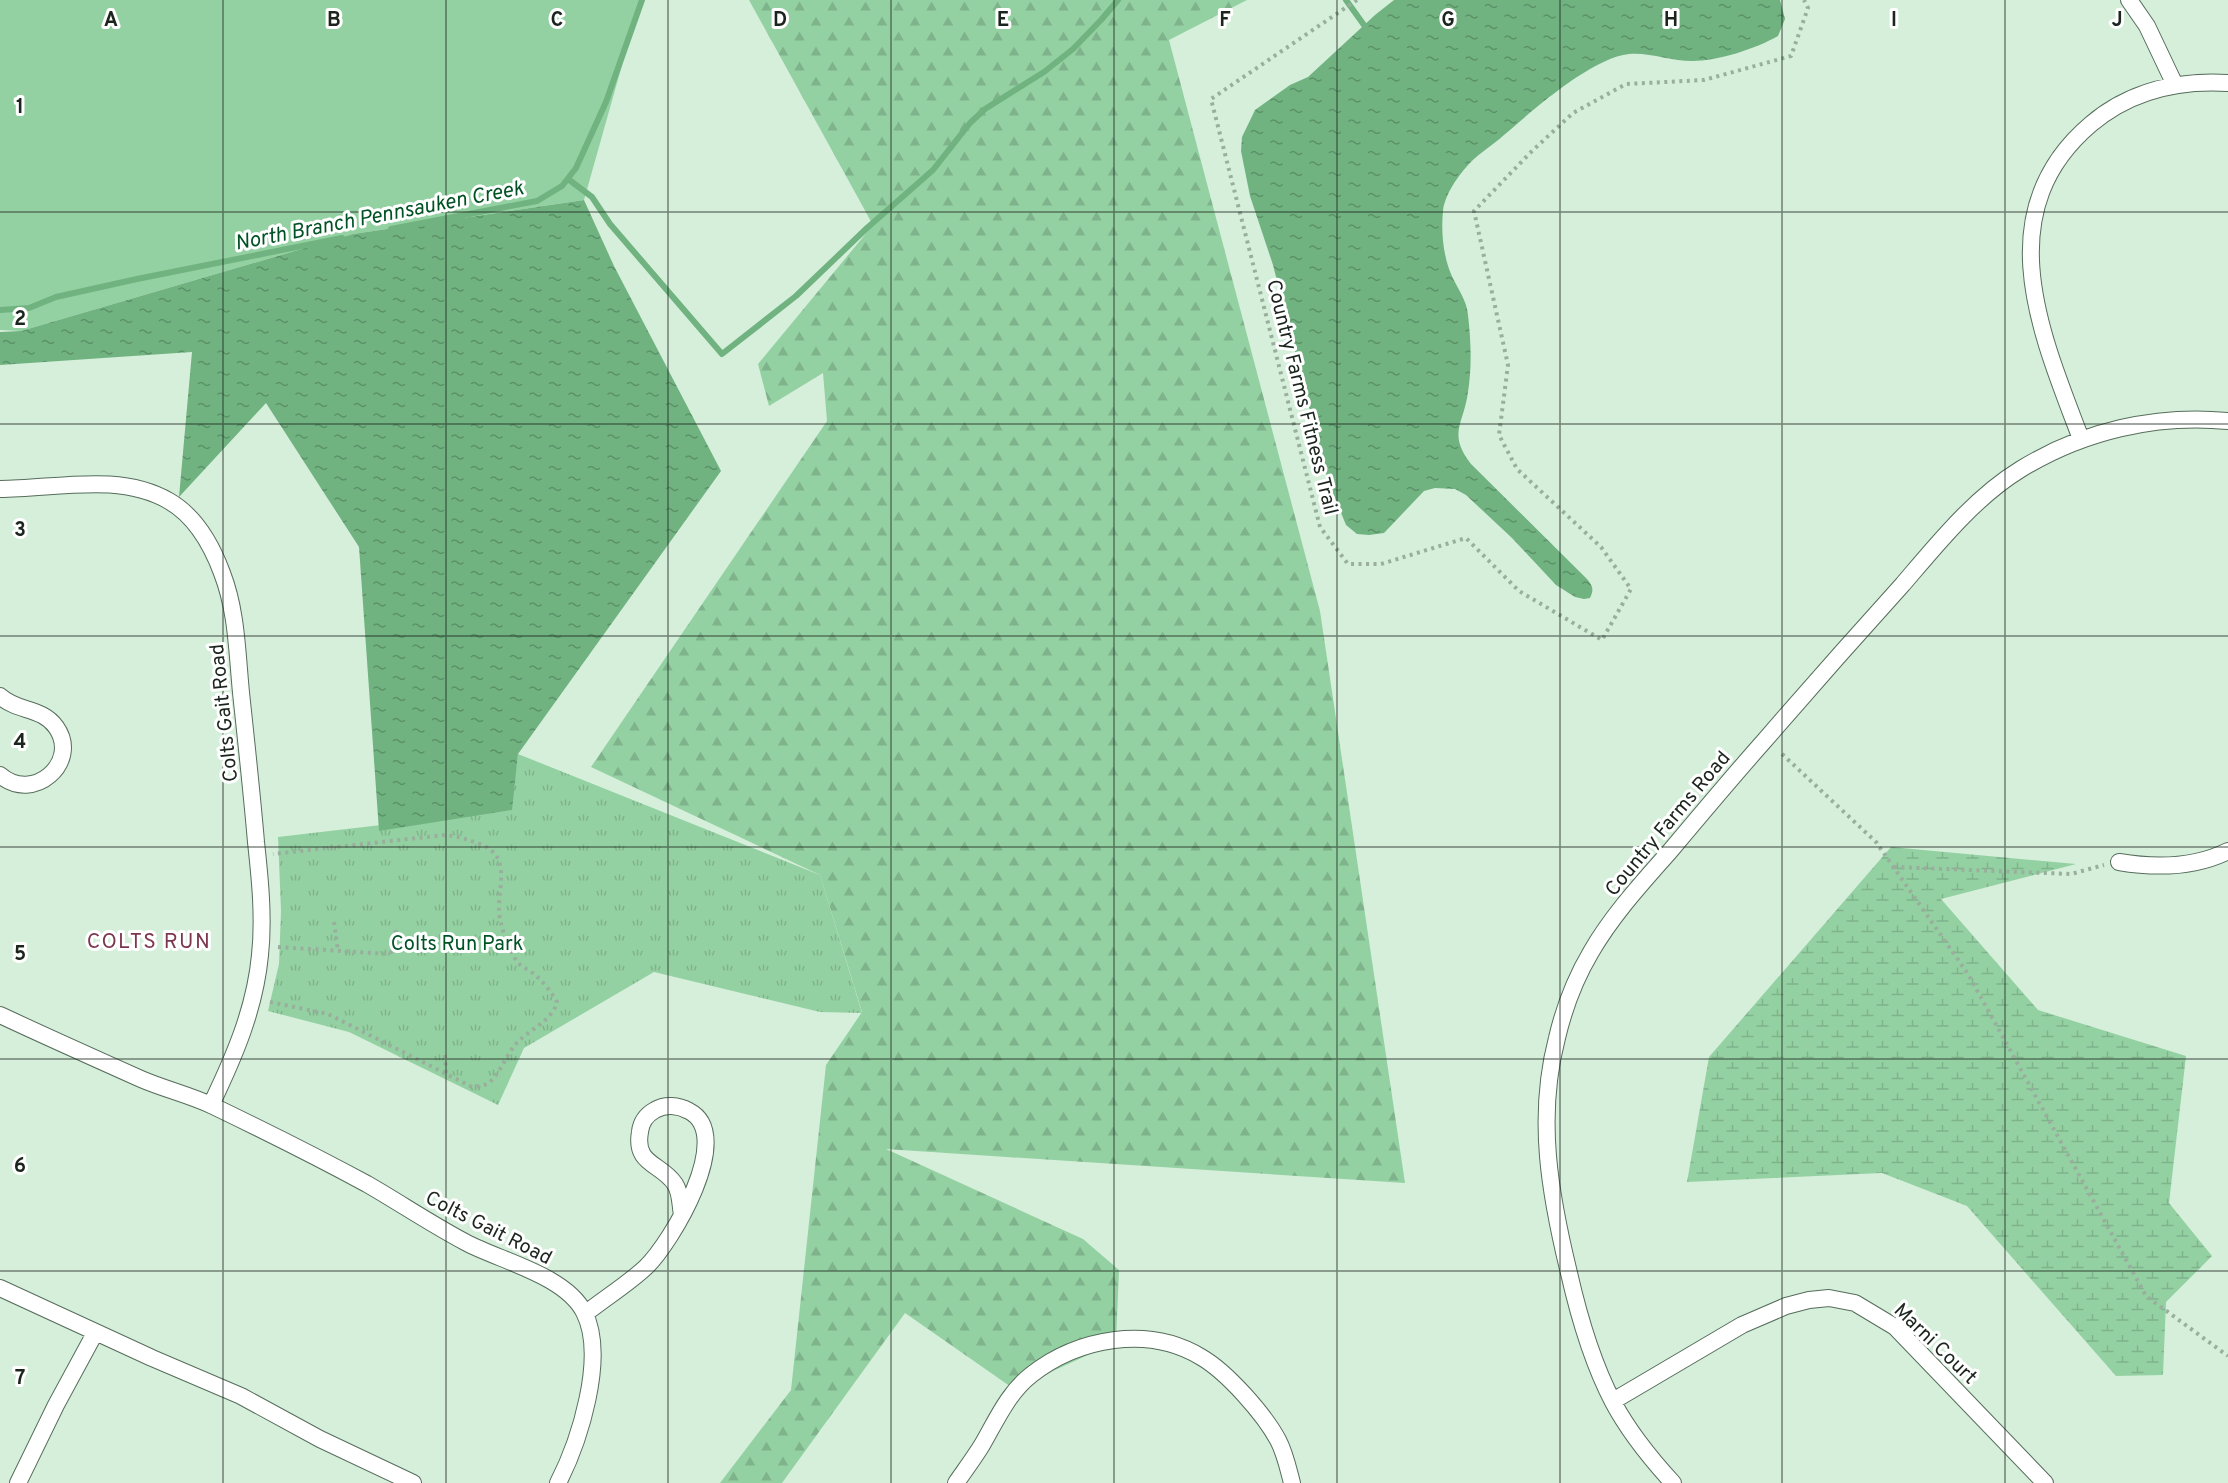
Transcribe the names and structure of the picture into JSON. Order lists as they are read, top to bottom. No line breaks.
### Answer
{"streets":{"street":["Colts Gait Road","Country Farms Road","Marni Court"],"path":["Country Farms Fitness Trail"]},"crossings":[["Country Farms Road","Marni Court"]],"districts":["COLTS RUN"],"water":["North Branch Pennsauken Creek"],"parks":["Colts Run Park"],"grid":{"columns":["A","B","C","D","E","F","G","H","I","J"],"rows":["1","2","3","4","5","6","7"]}}
